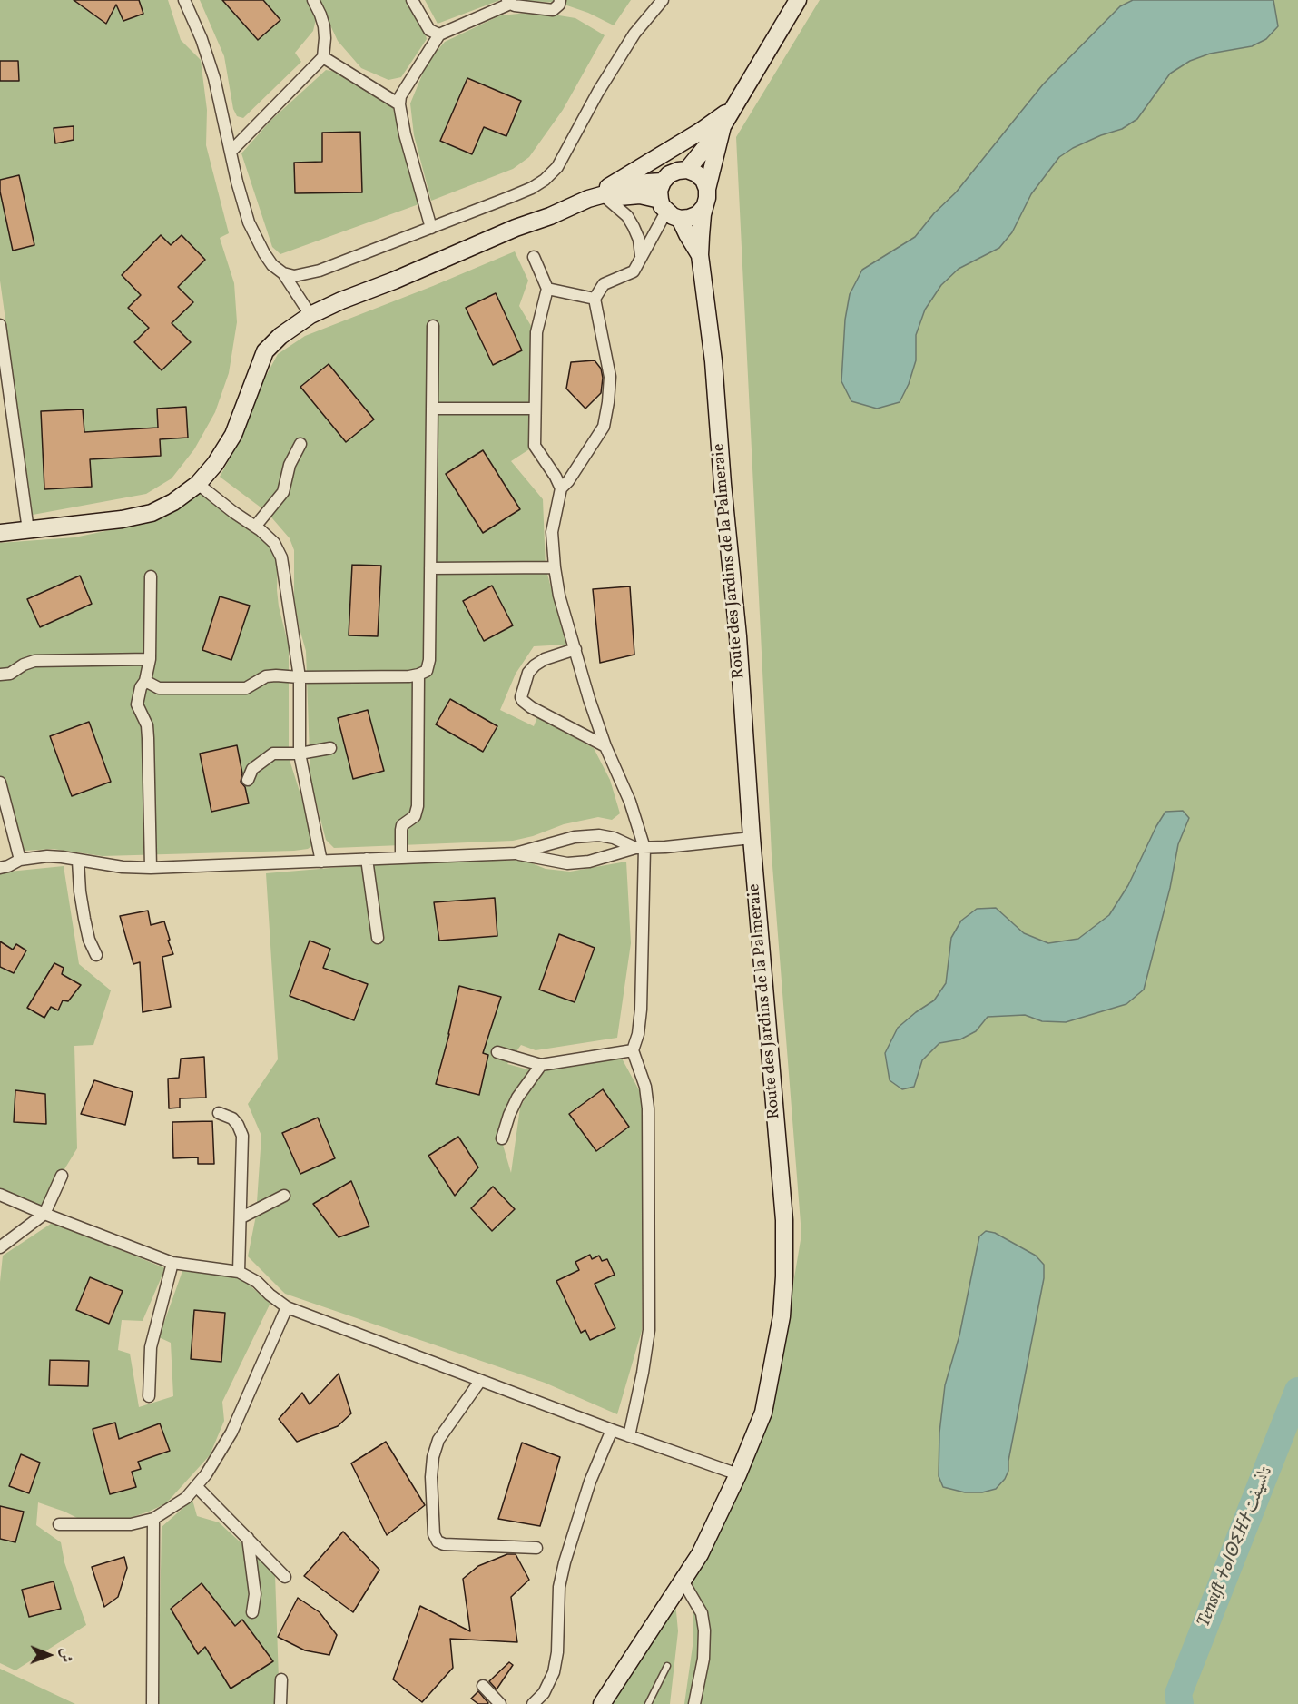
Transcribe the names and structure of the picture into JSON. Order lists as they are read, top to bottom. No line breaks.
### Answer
{"streets":{"street":["Route des Jardins de la Palmeraie"]},"water":["Tensift ⵜⴰⵏⵙⵉⴼⵜ تانسيفت"],"north":"right"}
